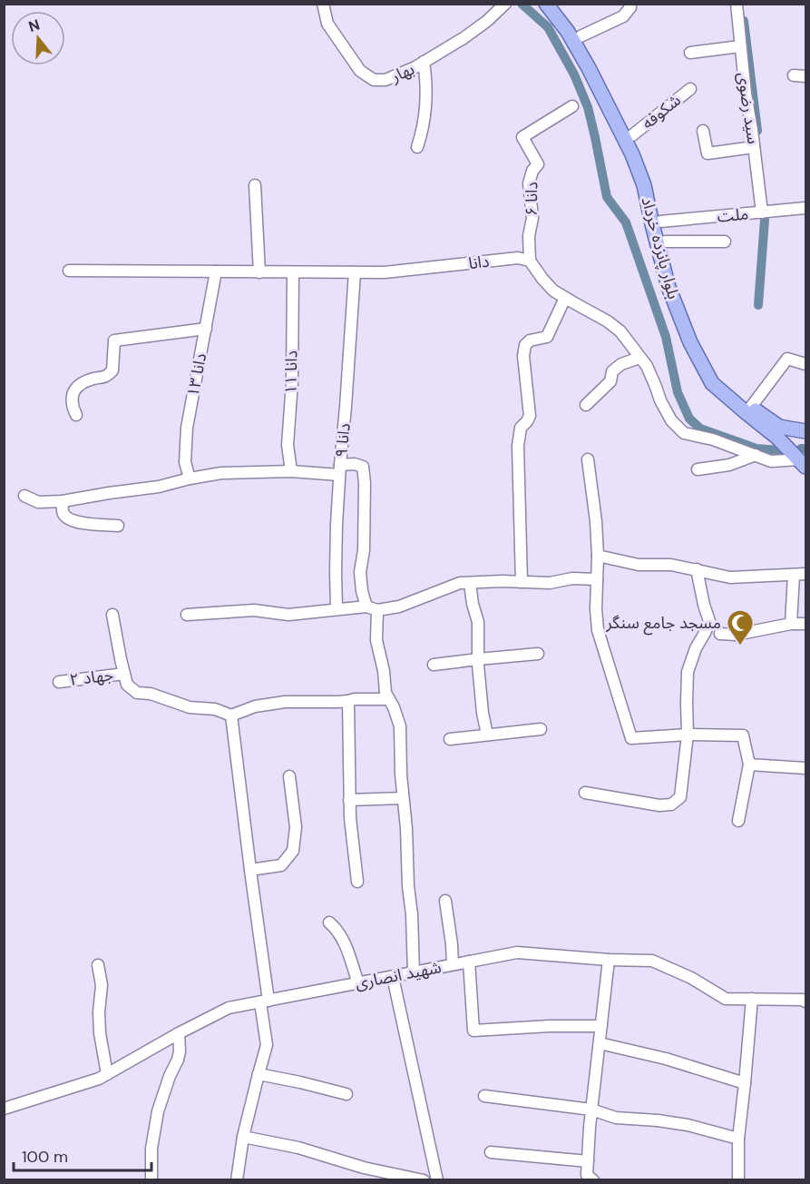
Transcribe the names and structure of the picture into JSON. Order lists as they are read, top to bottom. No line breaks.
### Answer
{"streets":{"main road":["بلوار پانزده خرداد"],"street":["بهار","سید رضوی","شکوفه","دانا ۶","ملت","دانا","دانا ۱۱","دانا ۱۳","دانا ۹","جهاد ۲","شهید انصاری"]},"crossings":[["سید رضوی","ملت"],["شکوفه","بلوار پانزده خرداد"],["دانا ۶","دانا"],["ملت","بلوار پانزده خرداد"],["دانا","دانا ۱۱"],["دانا","دانا ۱۳"],["دانا","دانا ۹"]],"places":{"mosque":["مسجد جامع سنگر"]},"scale_bar":"100 m","north":"top"}
